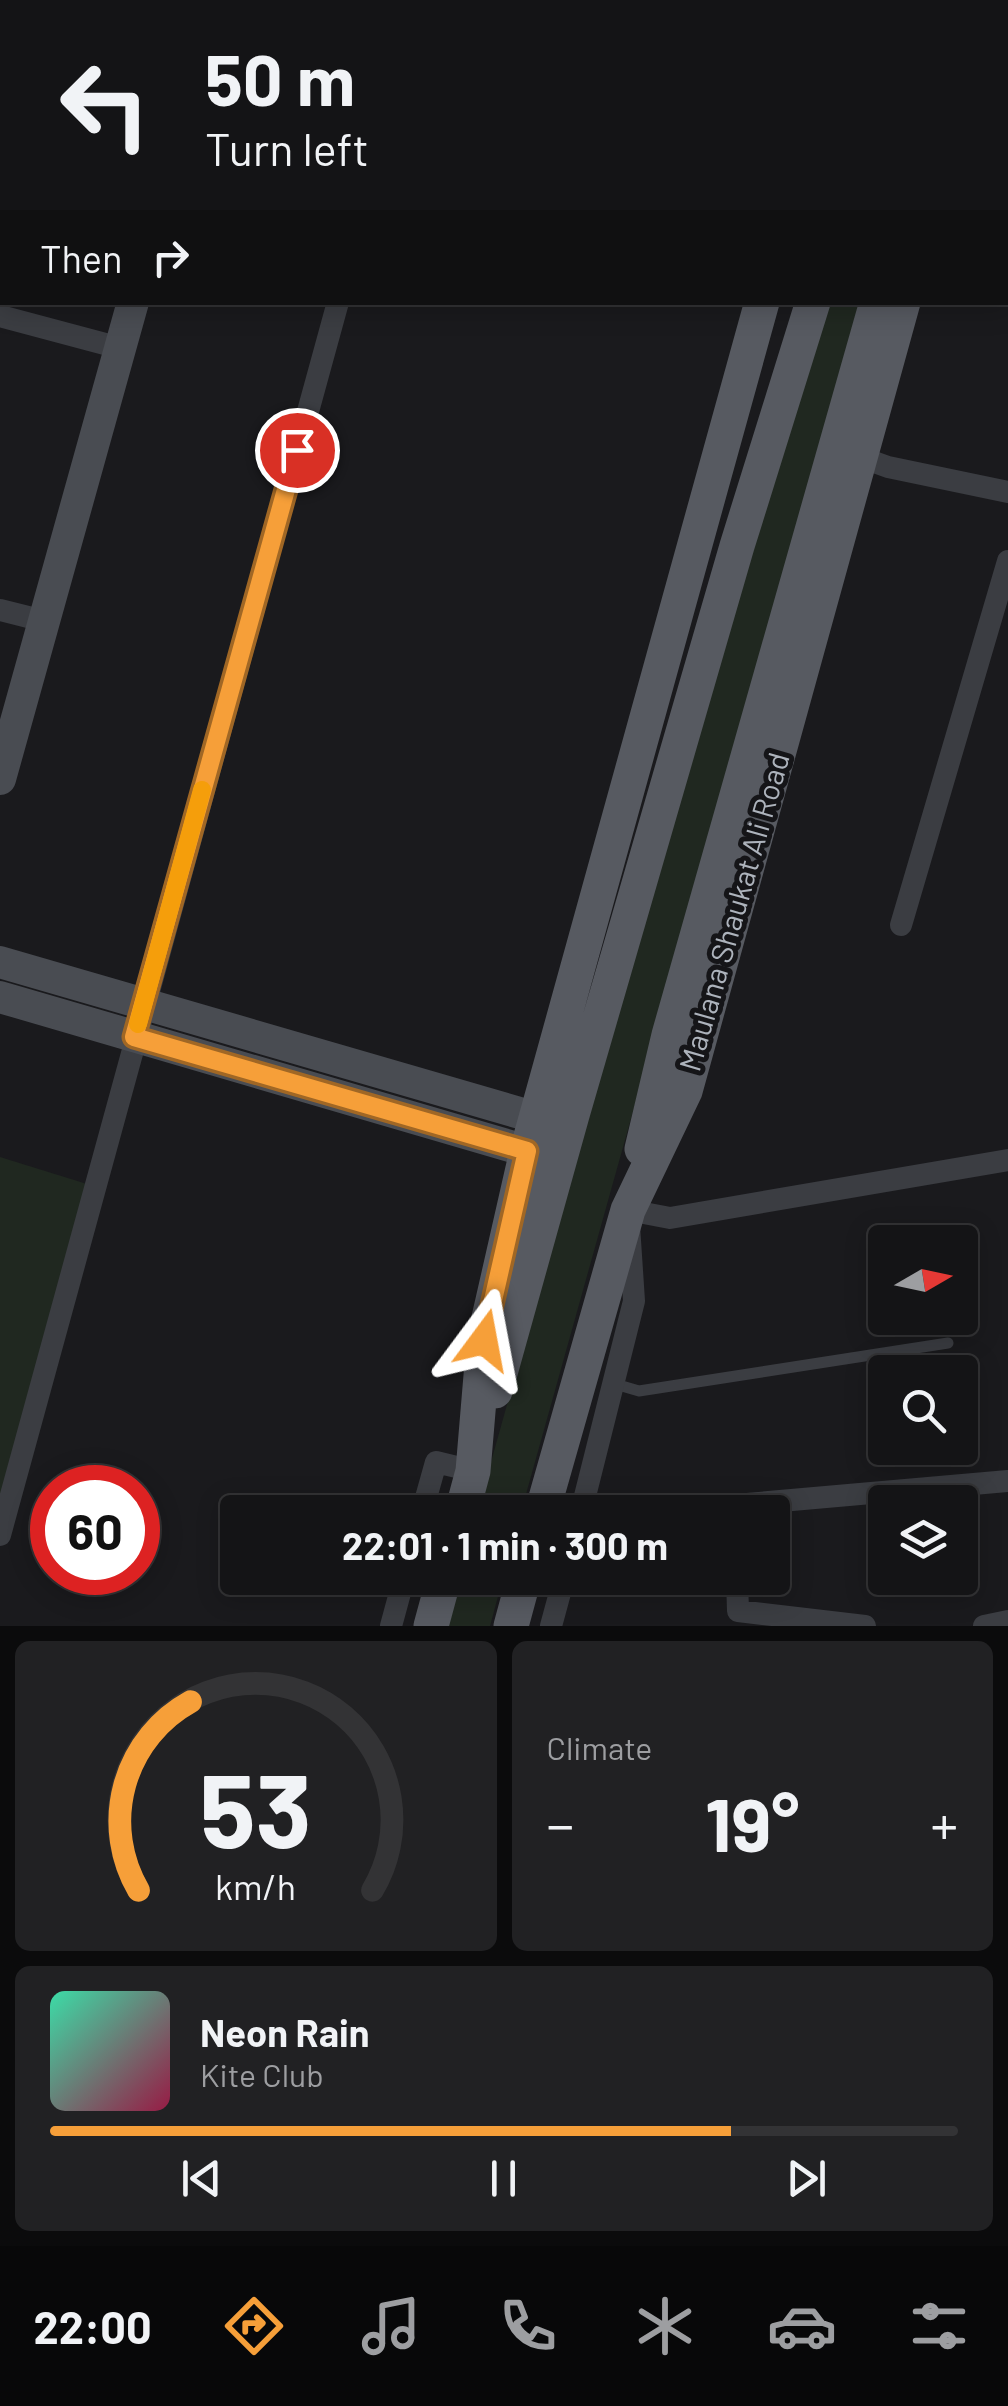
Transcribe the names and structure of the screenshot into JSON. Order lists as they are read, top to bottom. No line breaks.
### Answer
{"streets":{"main road":["Maulana Shaukat Ali Road"]},"north":"right","page":{"turn":["50 m","Turn left"],"then":"Then","limit":"60","trip":"22:01 · 1 min · 300 m","tile":"Climate","heat":["−","19°","+"],"song":["Neon Rain","Kite Club"],"tabs":"22:00","gauge":["53","km/h"]}}
